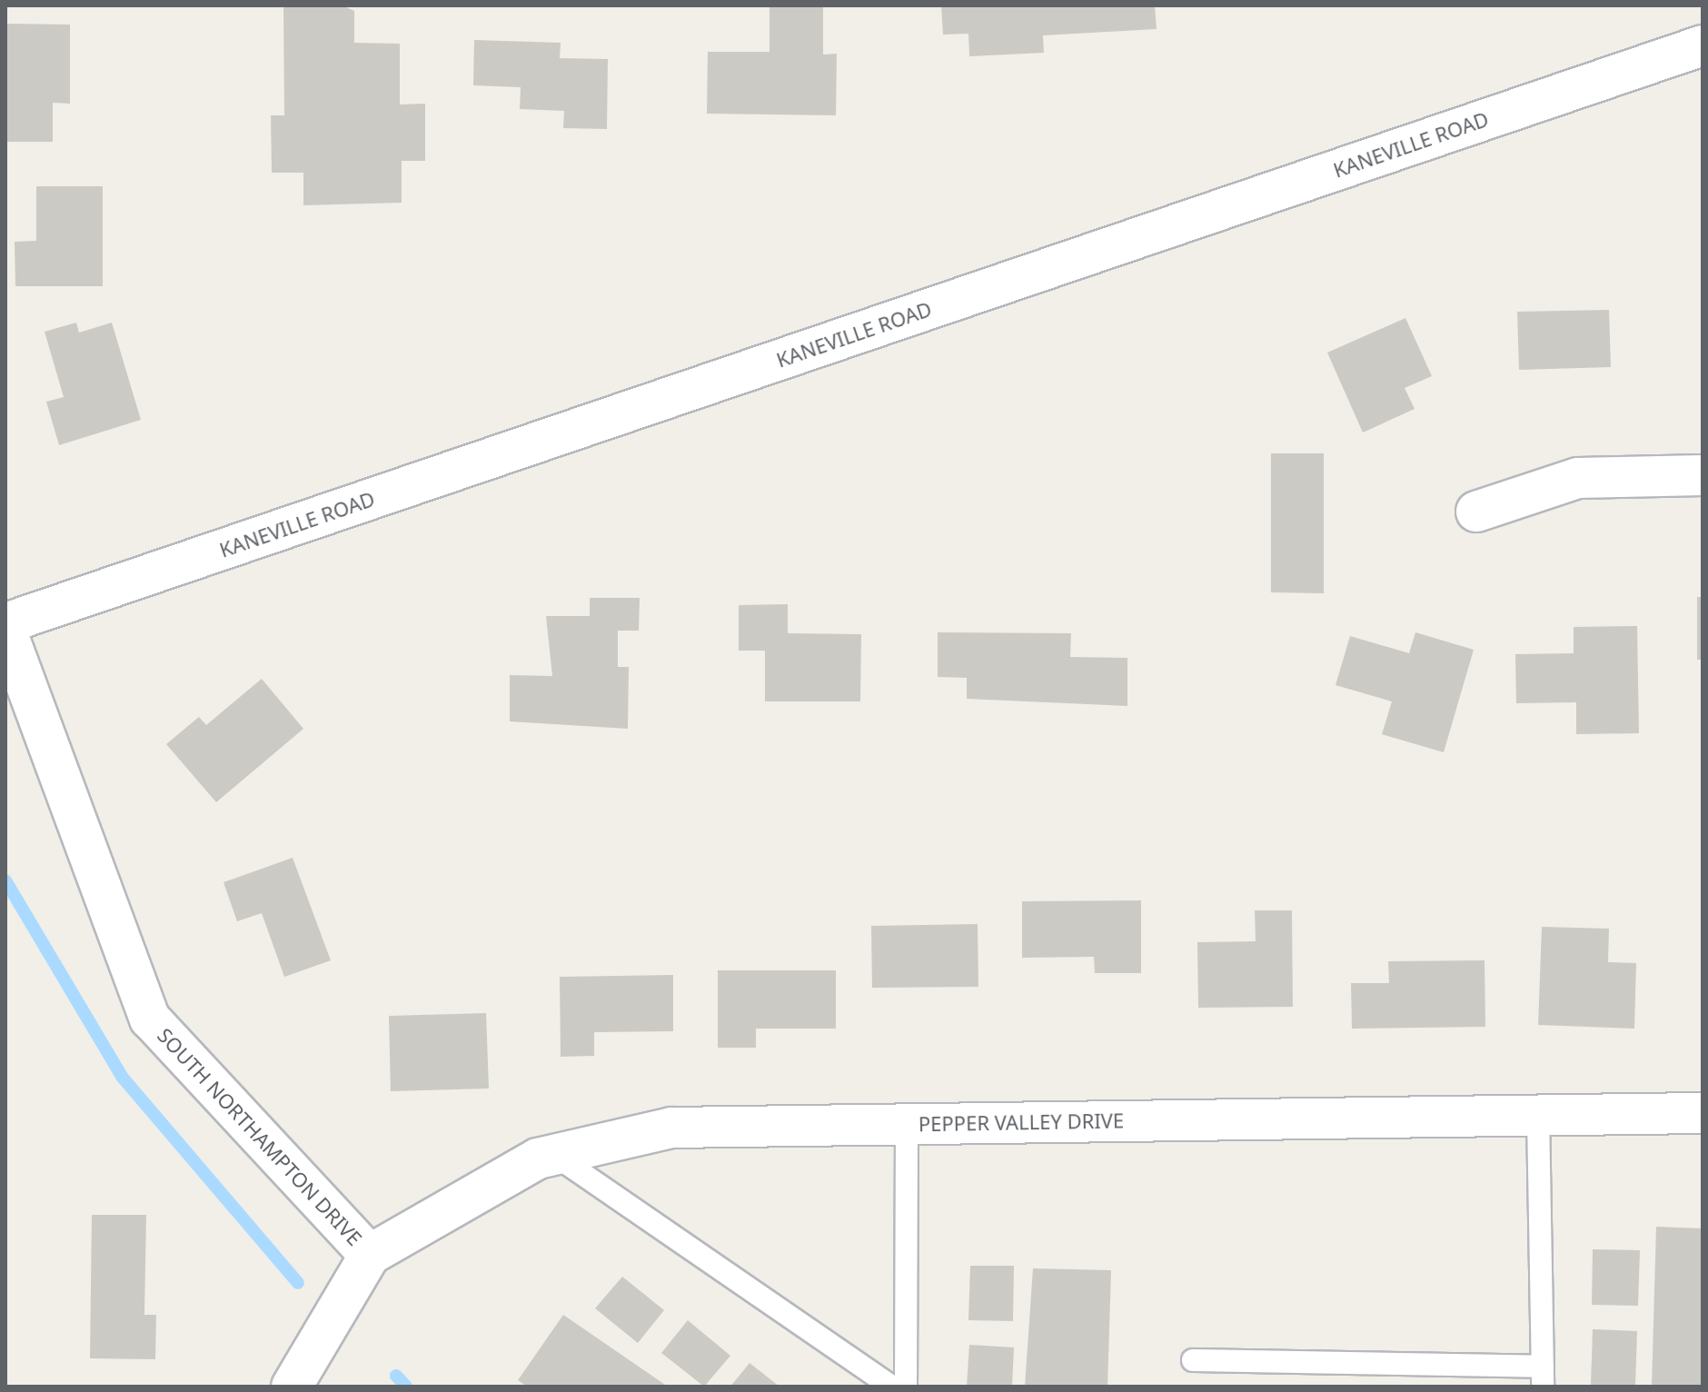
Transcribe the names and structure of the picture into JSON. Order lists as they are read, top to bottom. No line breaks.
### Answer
{"streets":{"street":["KANEVILLE ROAD","PEPPER VALLEY DRIVE","SOUTH NORTHAMPTON DRIVE"]},"crossings":[["PEPPER VALLEY DRIVE","SOUTH NORTHAMPTON DRIVE"]]}
